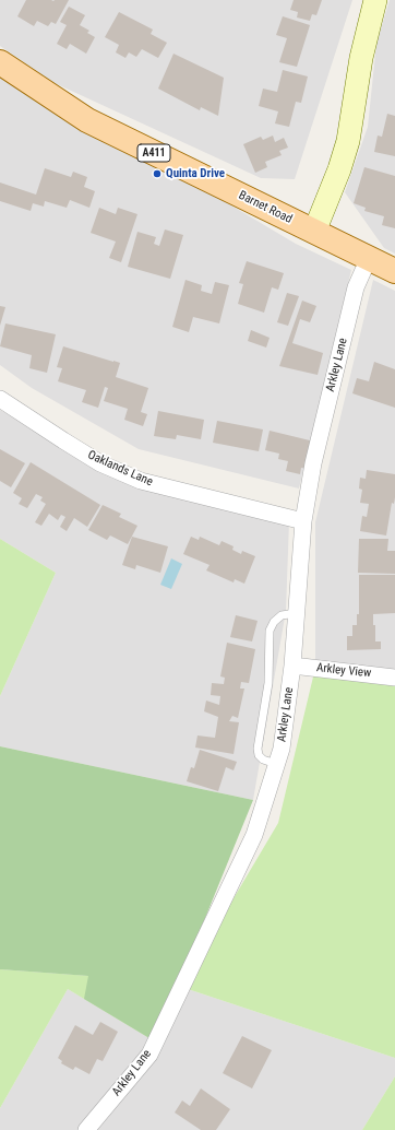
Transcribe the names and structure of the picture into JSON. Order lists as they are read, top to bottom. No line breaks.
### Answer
{"streets":{"main road":["A411","Barnet Road"],"street":["Arkley Lane","Oaklands Lane","Arkley View"]},"crossings":[["Barnet Road","Arkley Lane"],["Arkley Lane","Oaklands Lane"],["Arkley Lane","Arkley View"]],"places":["Quinta Drive"]}
